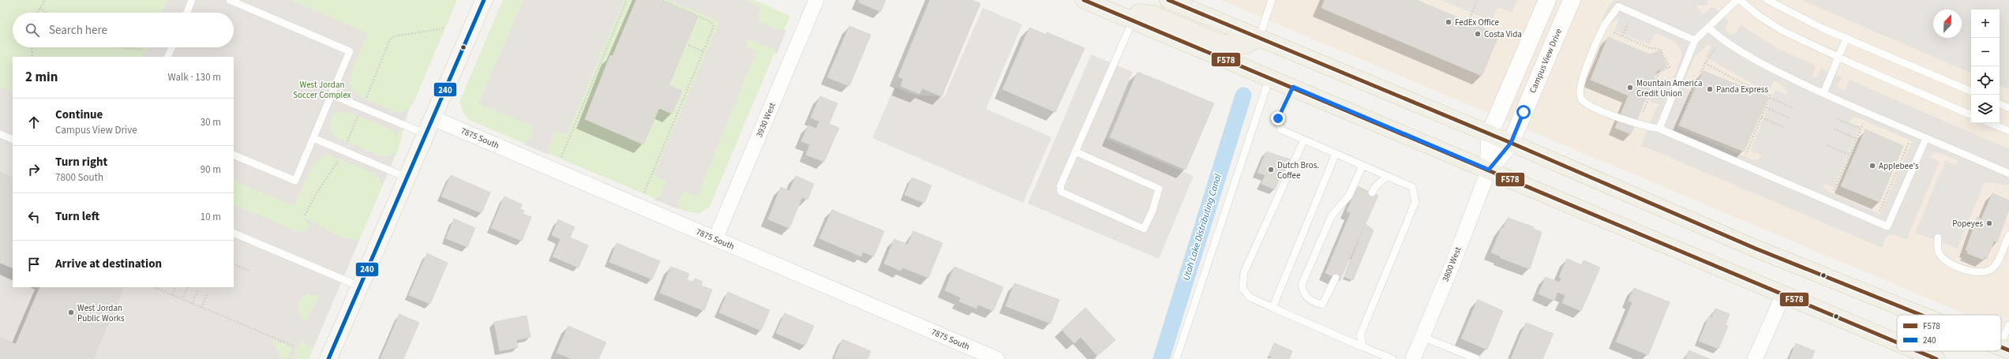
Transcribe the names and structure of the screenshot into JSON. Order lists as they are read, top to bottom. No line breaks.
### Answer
{"streets":{"street":["Campus View Drive","3930 West","7875 South","3800 West"]},"crossings":[["Campus View Drive","3800 West"],["3930 West","7875 South"]],"water":["Utah Lake Distributing Canal"],"parks":["West Jordan Soccer Complex"],"places":["FedEx Office","Costa Vida","Mountain America Credit Union","Panda Express","Applebee's","Dutch Bros. Coffee","Popeyes","West Jordan Public Works"],"lines":["transit line F578","transit line 240"],"legend":["F578","240"],"north":"top right","page":{"map_buttons":["+","−"],"search":"Search here","heading":["2 min","Walk · 130 m"],"list":[["Continue","Campus View Drive","30 m"],["Turn right","7800 South","90 m"],["Turn left","10 m"],"Arrive at destination"]}}
